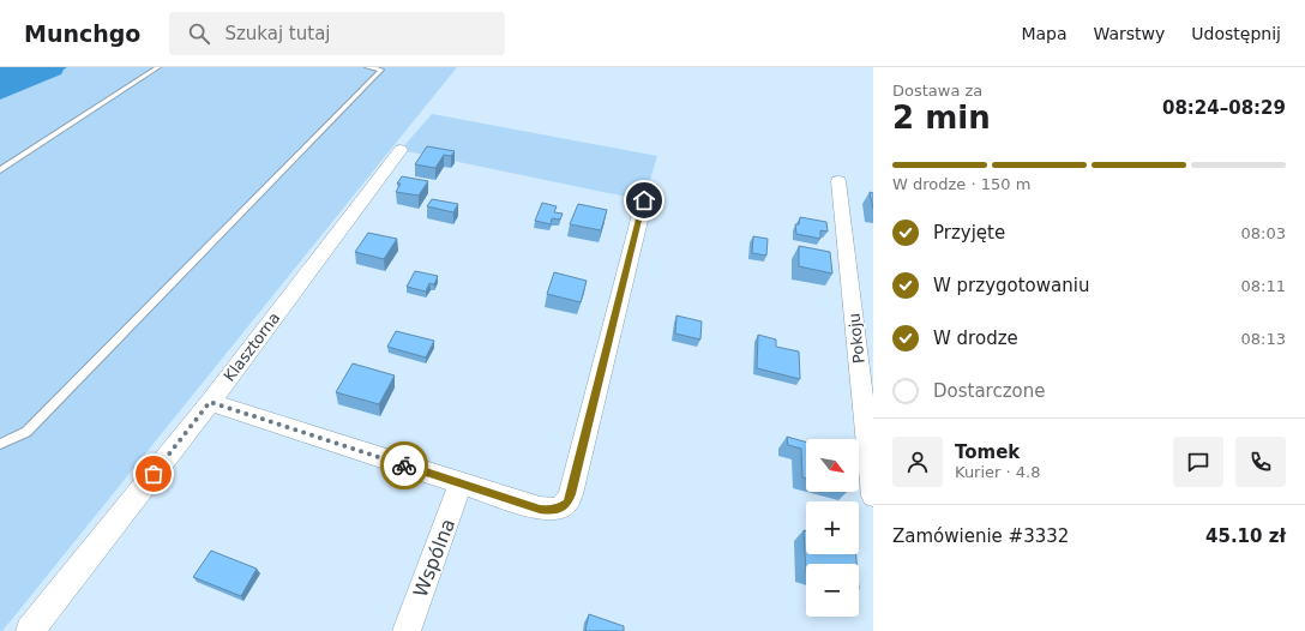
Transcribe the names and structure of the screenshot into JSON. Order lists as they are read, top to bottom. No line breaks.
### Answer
{"streets":{"street":["Pokoju","Klasztorna","Wspólna"]},"north":"bottom right","page":{"header":"Munchgo","search":"Szukaj tutaj","nav":["Mapa","Warstwy","Udostępnij"],"heading":["2 min","Dostawa za","08:24–08:29"],"panel":["Tomek","Kurier · 4.8","Zamówienie #3332","45.10 zł"],"bar":"W drodze · 150 m","list":[["Przyjęte","08:03"],["W przygotowaniu","08:11"],["W drodze","08:13"],"Dostarczone"],"map_buttons":["+","−"]}}
